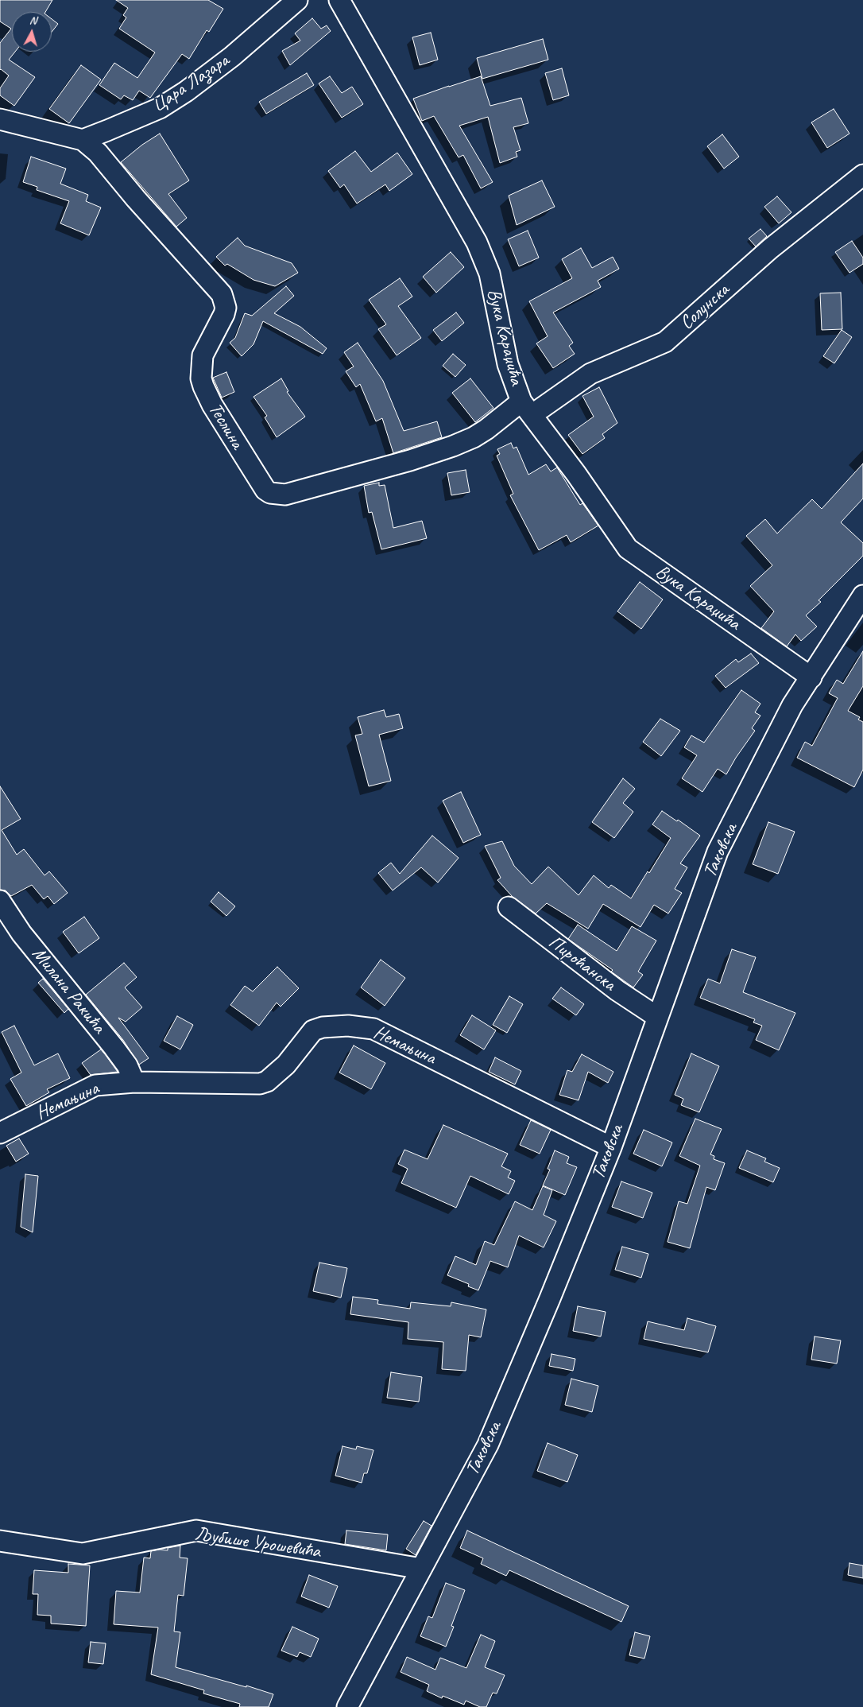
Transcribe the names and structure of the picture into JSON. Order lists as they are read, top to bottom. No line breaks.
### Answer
{"streets":{"street":["Цара Лазара","Солунска","Вука Караџића","Теслина","Таковска","Пироћанска","Милана Ракића","Немањина","Љубише Урошевића"]},"crossings":[["Цара Лазара","Теслина"],["Солунска","Вука Караџића"],["Солунска","Теслина"],["Вука Караџића","Теслина"],["Вука Караџића","Таковска"],["Таковска","Пироћанска"],["Таковска","Немањина"],["Таковска","Љубише Урошевића"],["Милана Ракића","Немањина"]],"north":"top"}
